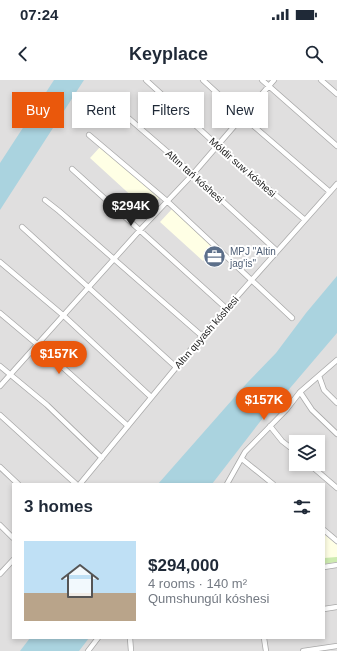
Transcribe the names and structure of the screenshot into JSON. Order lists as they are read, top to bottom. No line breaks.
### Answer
{"streets":{"street":["Móldir suw kóshesi","Altın tań kóshesi","Altın quyash kóshesi"]},"crossings":[["Móldir suw kóshesi","Altın quyash kóshesi"],["Altın tań kóshesi","Altın quyash kóshesi"]],"places":{"office":["MPJ \"Altin jag'is\""]},"page":{"status":"07:24","header":"Keyplace","chip":["Buy","Rent","Filters","New"],"price":["$294K","$157K","$157K"],"heading":"3 homes","list":[{"name":"$294,000","note":"4 rooms · 140 m² · Qumshungúl kóshesi"}]}}
